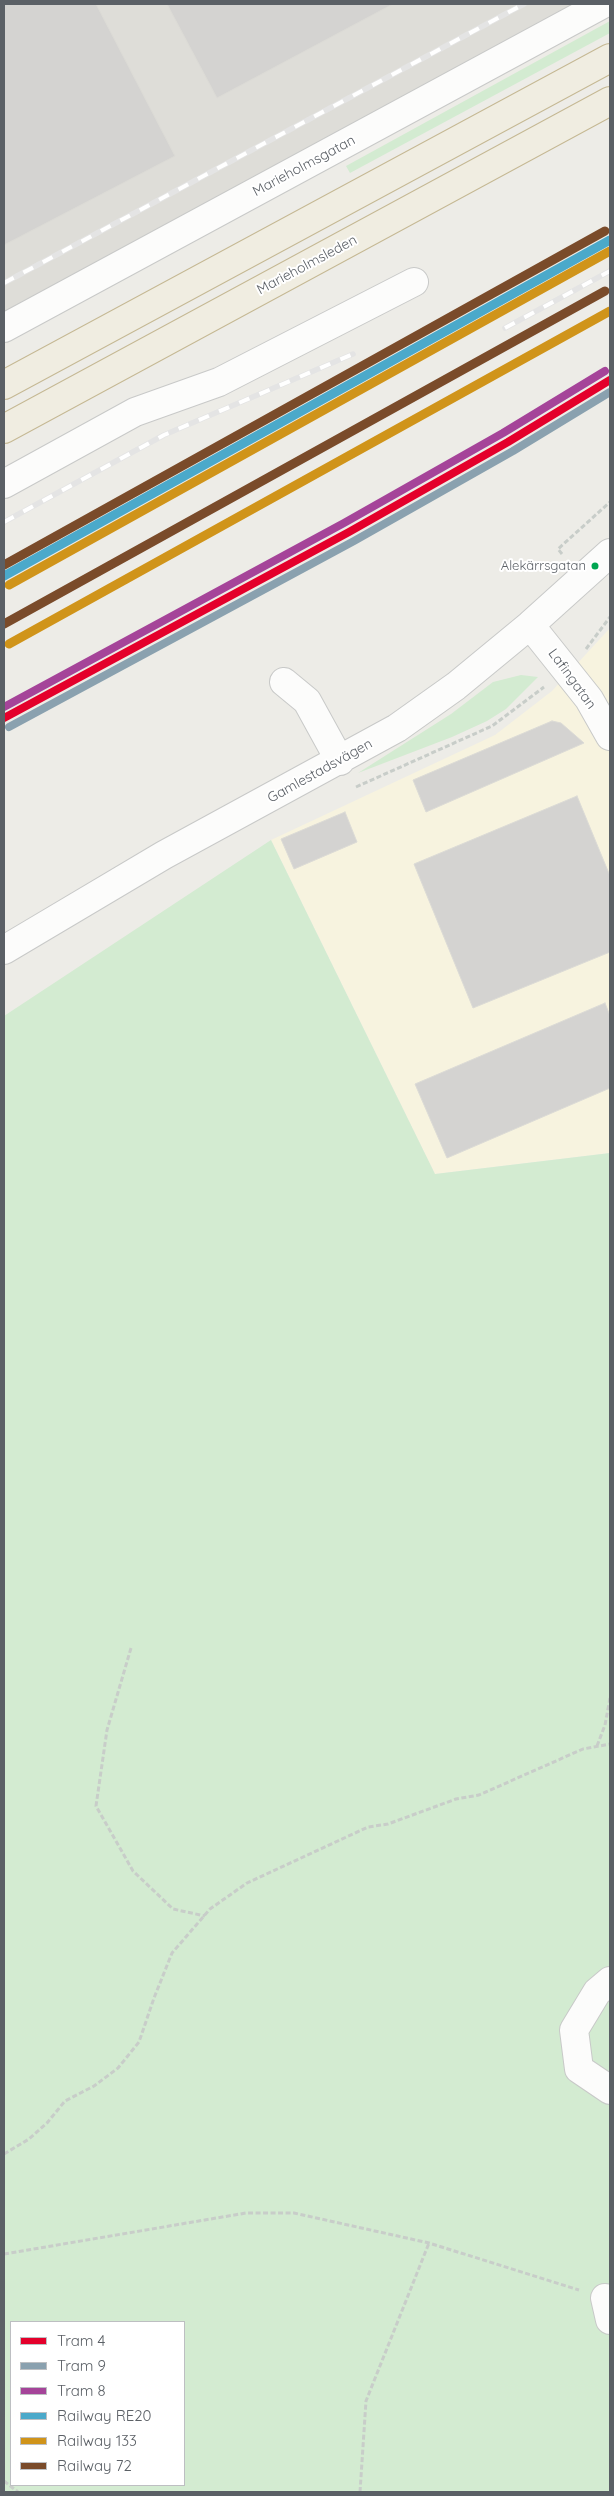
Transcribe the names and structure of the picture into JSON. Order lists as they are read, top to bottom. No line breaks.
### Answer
{"streets":{"highway":["Marieholmsleden"],"street":["Marieholmsgatan","Lafingatan","Gamlestadsvägen"]},"crossings":[["Lafingatan","Gamlestadsvägen"]],"places":["Alekärrsgatan"],"lines":["rail line 72","rail line RE20","rail line 133","tram line 8","tram line 4","tram line 9"],"legend":["Tram 4","Tram 9","Tram 8","Railway RE20","Railway 133","Railway 72"]}
